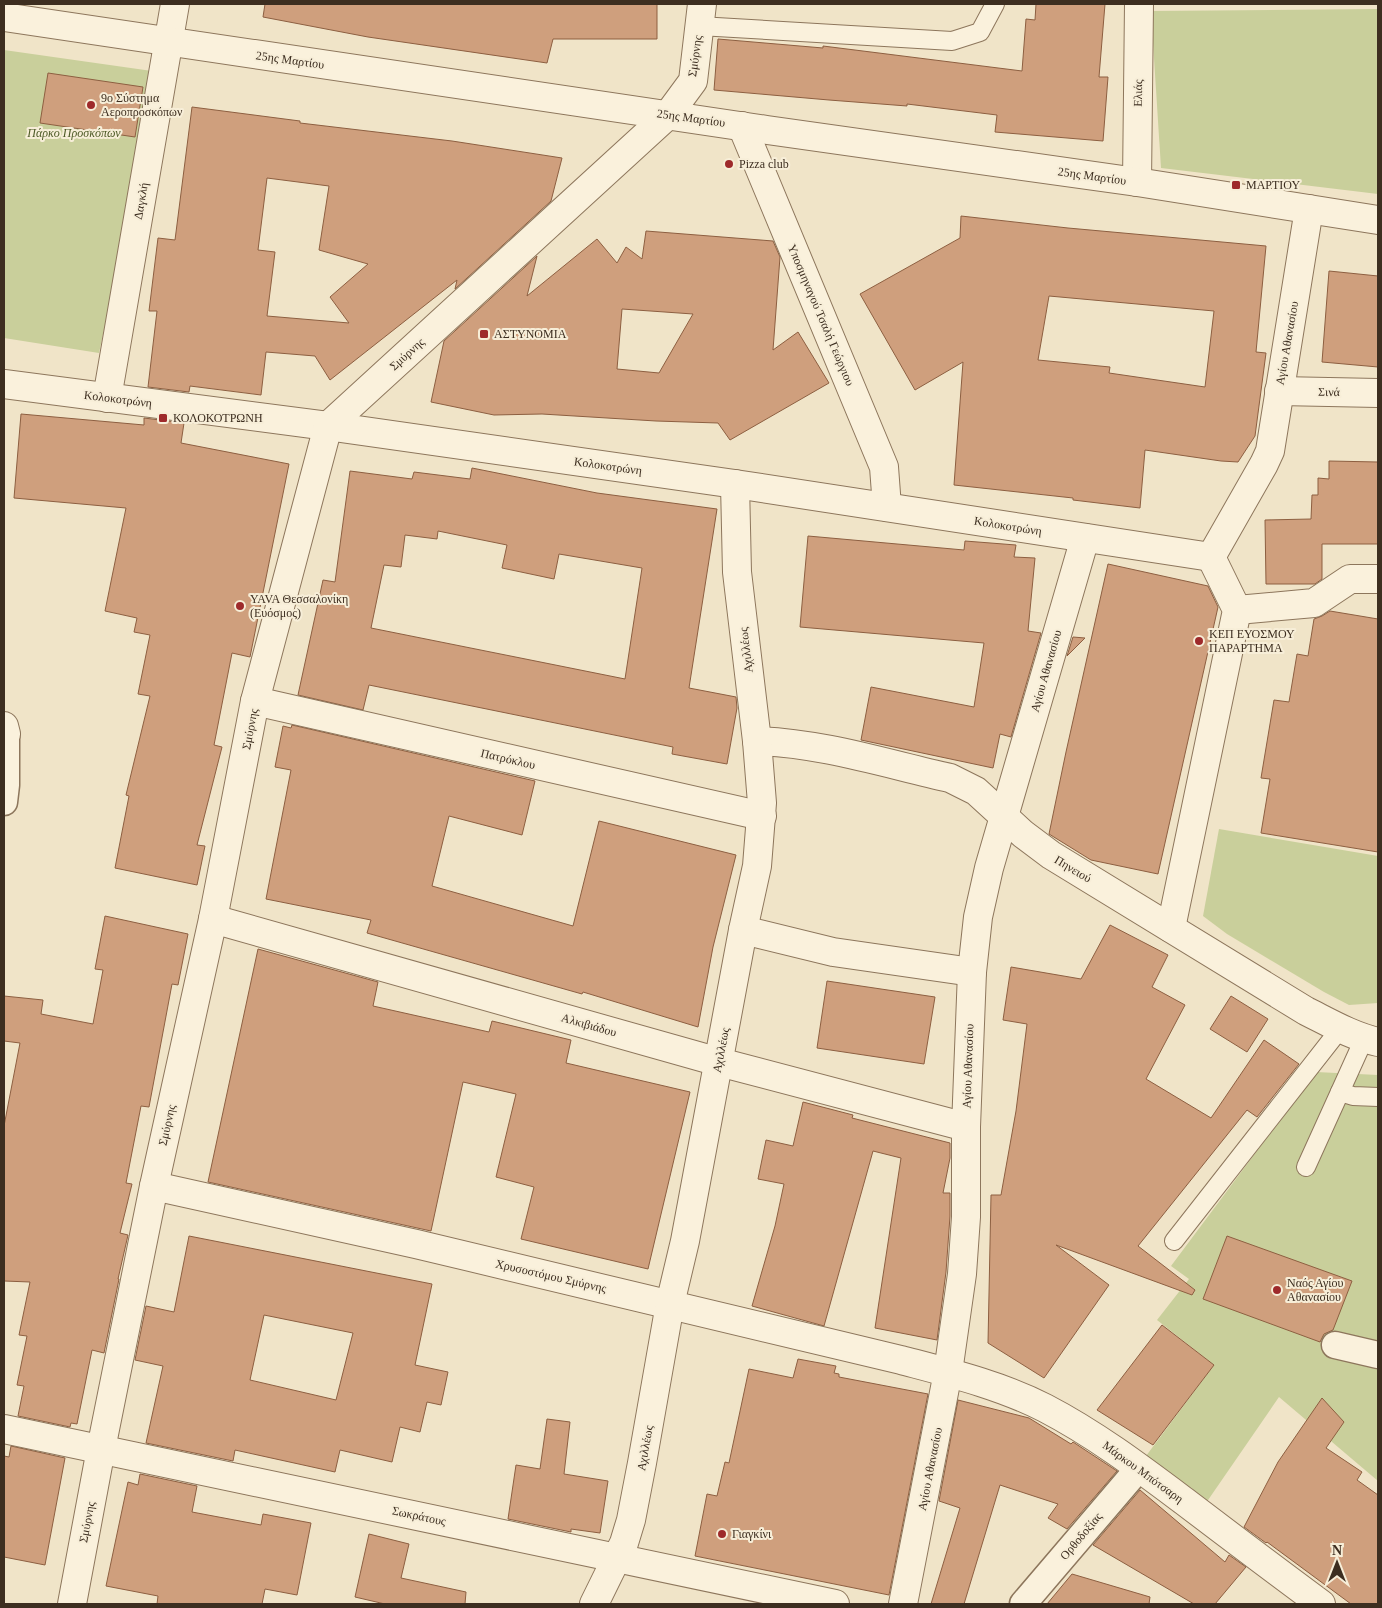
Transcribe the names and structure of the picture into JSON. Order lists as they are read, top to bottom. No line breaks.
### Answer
{"streets":{"street":["Σμύρνης","25ης Μαρτίου","Ελιάς","Δαγκλή","Υποσμηναγού Τσαλή Γεώργιου","Αγίου Αθανασίου","Σινά","Κολοκοτρώνη","Αχιλλέως","Πατρόκλου","Πηνειού","Αλκιβιάδου","Χρυσοστόμου Σμύρνης","Μάρκου Μπότσαρη","Σωκράτους","Ορθοδοξίας"]},"crossings":[["Σμύρνης","25ης Μαρτίου"],["Σμύρνης","Κολοκοτρώνη"],["Σμύρνης","Πατρόκλου"],["Σμύρνης","Αλκιβιάδου"],["Σμύρνης","Χρυσοστόμου Σμύρνης"],["Σμύρνης","Σωκράτους"],["25ης Μαρτίου","Ελιάς"],["25ης Μαρτίου","Δαγκλή"],["25ης Μαρτίου","Υποσμηναγού Τσαλή Γεώργιου"],["25ης Μαρτίου","Αγίου Αθανασίου"],["Δαγκλή","Κολοκοτρώνη"],["Υποσμηναγού Τσαλή Γεώργιου","Κολοκοτρώνη"],["Αγίου Αθανασίου","Σινά"],["Αγίου Αθανασίου","Κολοκοτρώνη"],["Αγίου Αθανασίου","Πηνειού"],["Αγίου Αθανασίου","Αλκιβιάδου"],["Αγίου Αθανασίου","Χρυσοστόμου Σμύρνης"],["Αγίου Αθανασίου","Μάρκου Μπότσαρη"],["Κολοκοτρώνη","Αχιλλέως"],["Αχιλλέως","Πατρόκλου"],["Αχιλλέως","Πηνειού"],["Αχιλλέως","Αλκιβιάδου"],["Αχιλλέως","Χρυσοστόμου Σμύρνης"],["Αχιλλέως","Σωκράτους"],["Χρυσοστόμου Σμύρνης","Μάρκου Μπότσαρη"],["Μάρκου Μπότσαρη","Ορθοδοξίας"]],"parks":["Πάρκο Προσκόπων"],"places":{"other":["9ο Σύστημα Αεροπροσκόπων","Pizza club","YAVA Θεσσαλονίκη (Ευόσμος)","ΚΕΠ ΕΥΟΣΜΟΥ ΠΑΡΑΡΤΗΜΑ","Ναός Αγίου Αθανασίου","Γιαγκίνι"],"transit":["ΜΑΡΤΙΟΥ","ΑΣΤΥΝΟΜΙΑ","ΚΟΛΟΚΟΤΡΩΝΗ"]},"north":"top"}
